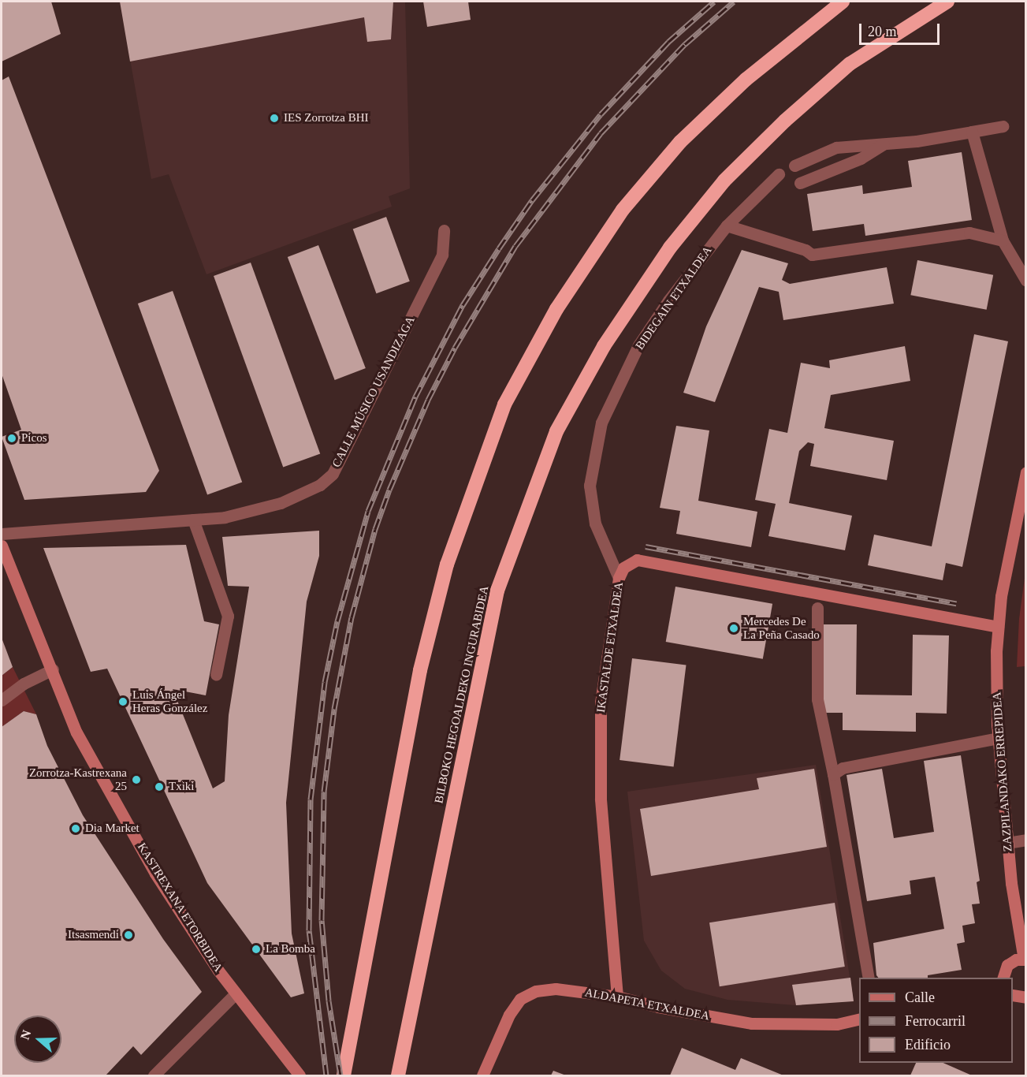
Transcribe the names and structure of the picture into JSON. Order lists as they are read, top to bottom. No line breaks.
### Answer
{"streets":{"highway":["BILBOKO HEGOALDEKO INGURABIDEA"],"street":["BIDEGAIN ETXALDEA","CALLE MÚSICO USANDIZAGA","IKASTALDE ETXALDEA","ZAZPILANDAKO ERREPIDEA","KASTREXANA ETORBIDEA","ALDAPETA ETXALDEA"]},"crossings":[["BIDEGAIN ETXALDEA","IKASTALDE ETXALDEA"],["IKASTALDE ETXALDEA","ZAZPILANDAKO ERREPIDEA"],["IKASTALDE ETXALDEA","ALDAPETA ETXALDEA"]],"places":["IES Zorrotza BHI","Picos","Mercedes De La Peña Casado","Luis Ángel Heras González","Zorrotza-Kastrexana 25","Txiki","Dia Market","Itsasmendi","La Bomba"],"legend":["Calle","Ferrocarril","Edificio"],"scale_bar":"20 m","north":"left"}
